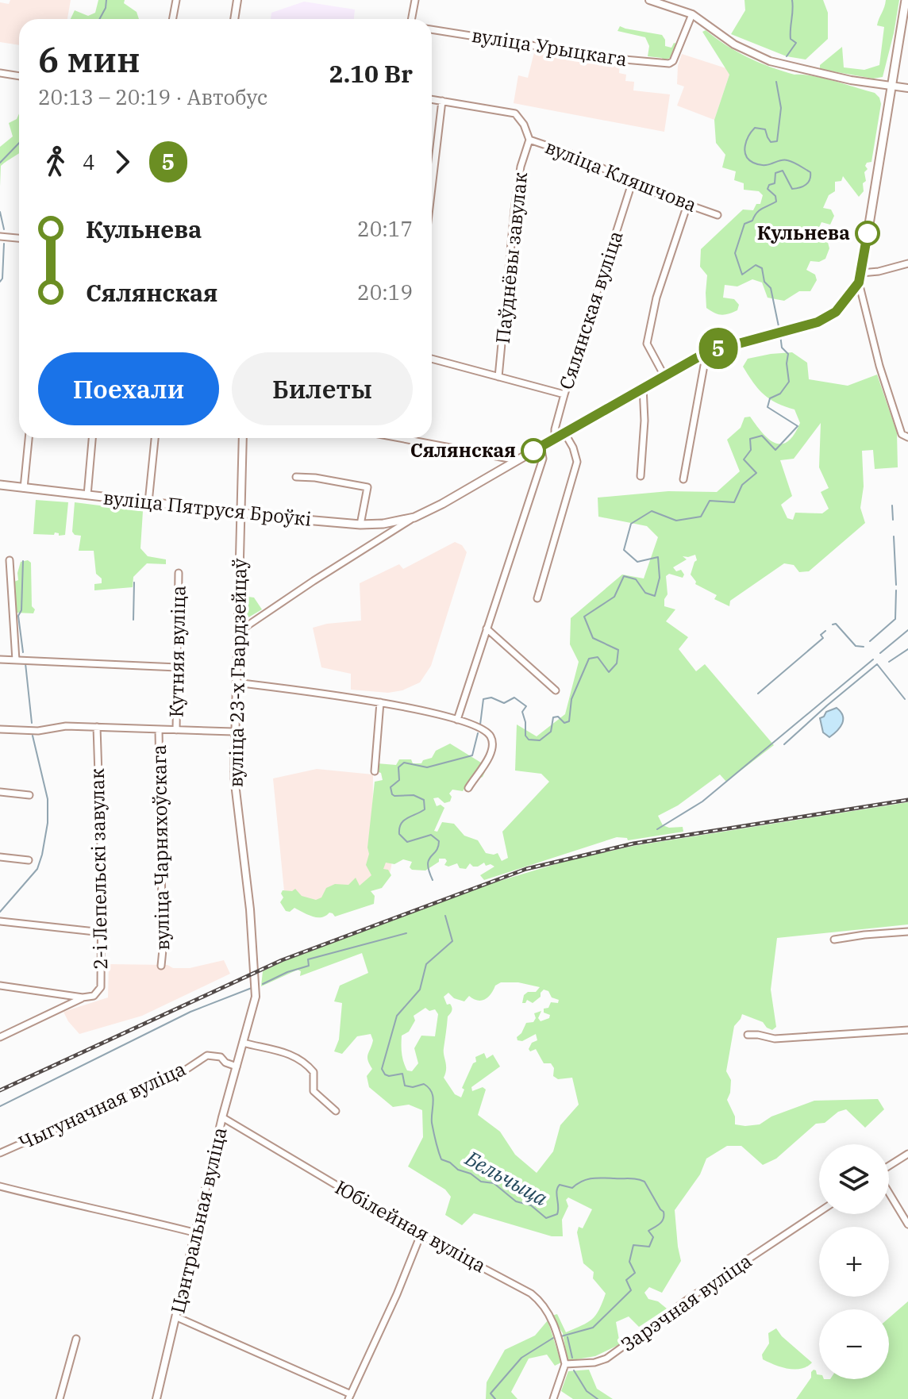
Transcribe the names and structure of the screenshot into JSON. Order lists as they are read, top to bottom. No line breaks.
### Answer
{"streets":{"main road":["вуліца Пятруся Броўкі"],"street":["вуліца Урыцкага","вуліца Кляшчова","Паўднёвы завулак","Сялянская вуліца","Кутняя вуліца","вуліца 23-х Гвардзейцаў","вуліца Чарняхоўскага","2-і Лепельскі завулак","Чыгуначная вуліца","Цэнтральная вуліца","Юбілейная вуліца","Зарэчная вуліца"]},"crossings":[["вуліца Кляшчова","Паўднёвы завулак"],["вуліца Кляшчова","Сялянская вуліца"],["Сялянская вуліца","вуліца Пятруся Броўкі"],["вуліца Пятруся Броўкі","вуліца 23-х Гвардзейцаў"],["вуліца 23-х Гвардзейцаў","Цэнтральная вуліца"],["Чыгуначная вуліца","Цэнтральная вуліца"],["Цэнтральная вуліца","Юбілейная вуліца"],["Юбілейная вуліца","Зарэчная вуліца"]],"water":["Бельчыца"],"places":["Кульнева","Сялянская"],"lines":["bus line 5"],"page":{"on_map":"5","heading":["6 мин","20:13 – 20:19 · Автобус","2.10 Br"],"legs":["4","5"],"list":[{"name":"Кульнева","value":"20:17"},{"name":"Сялянская","value":"20:19"}],"buttons":["Поехали","Билеты"],"map_buttons":["+","−"]}}
